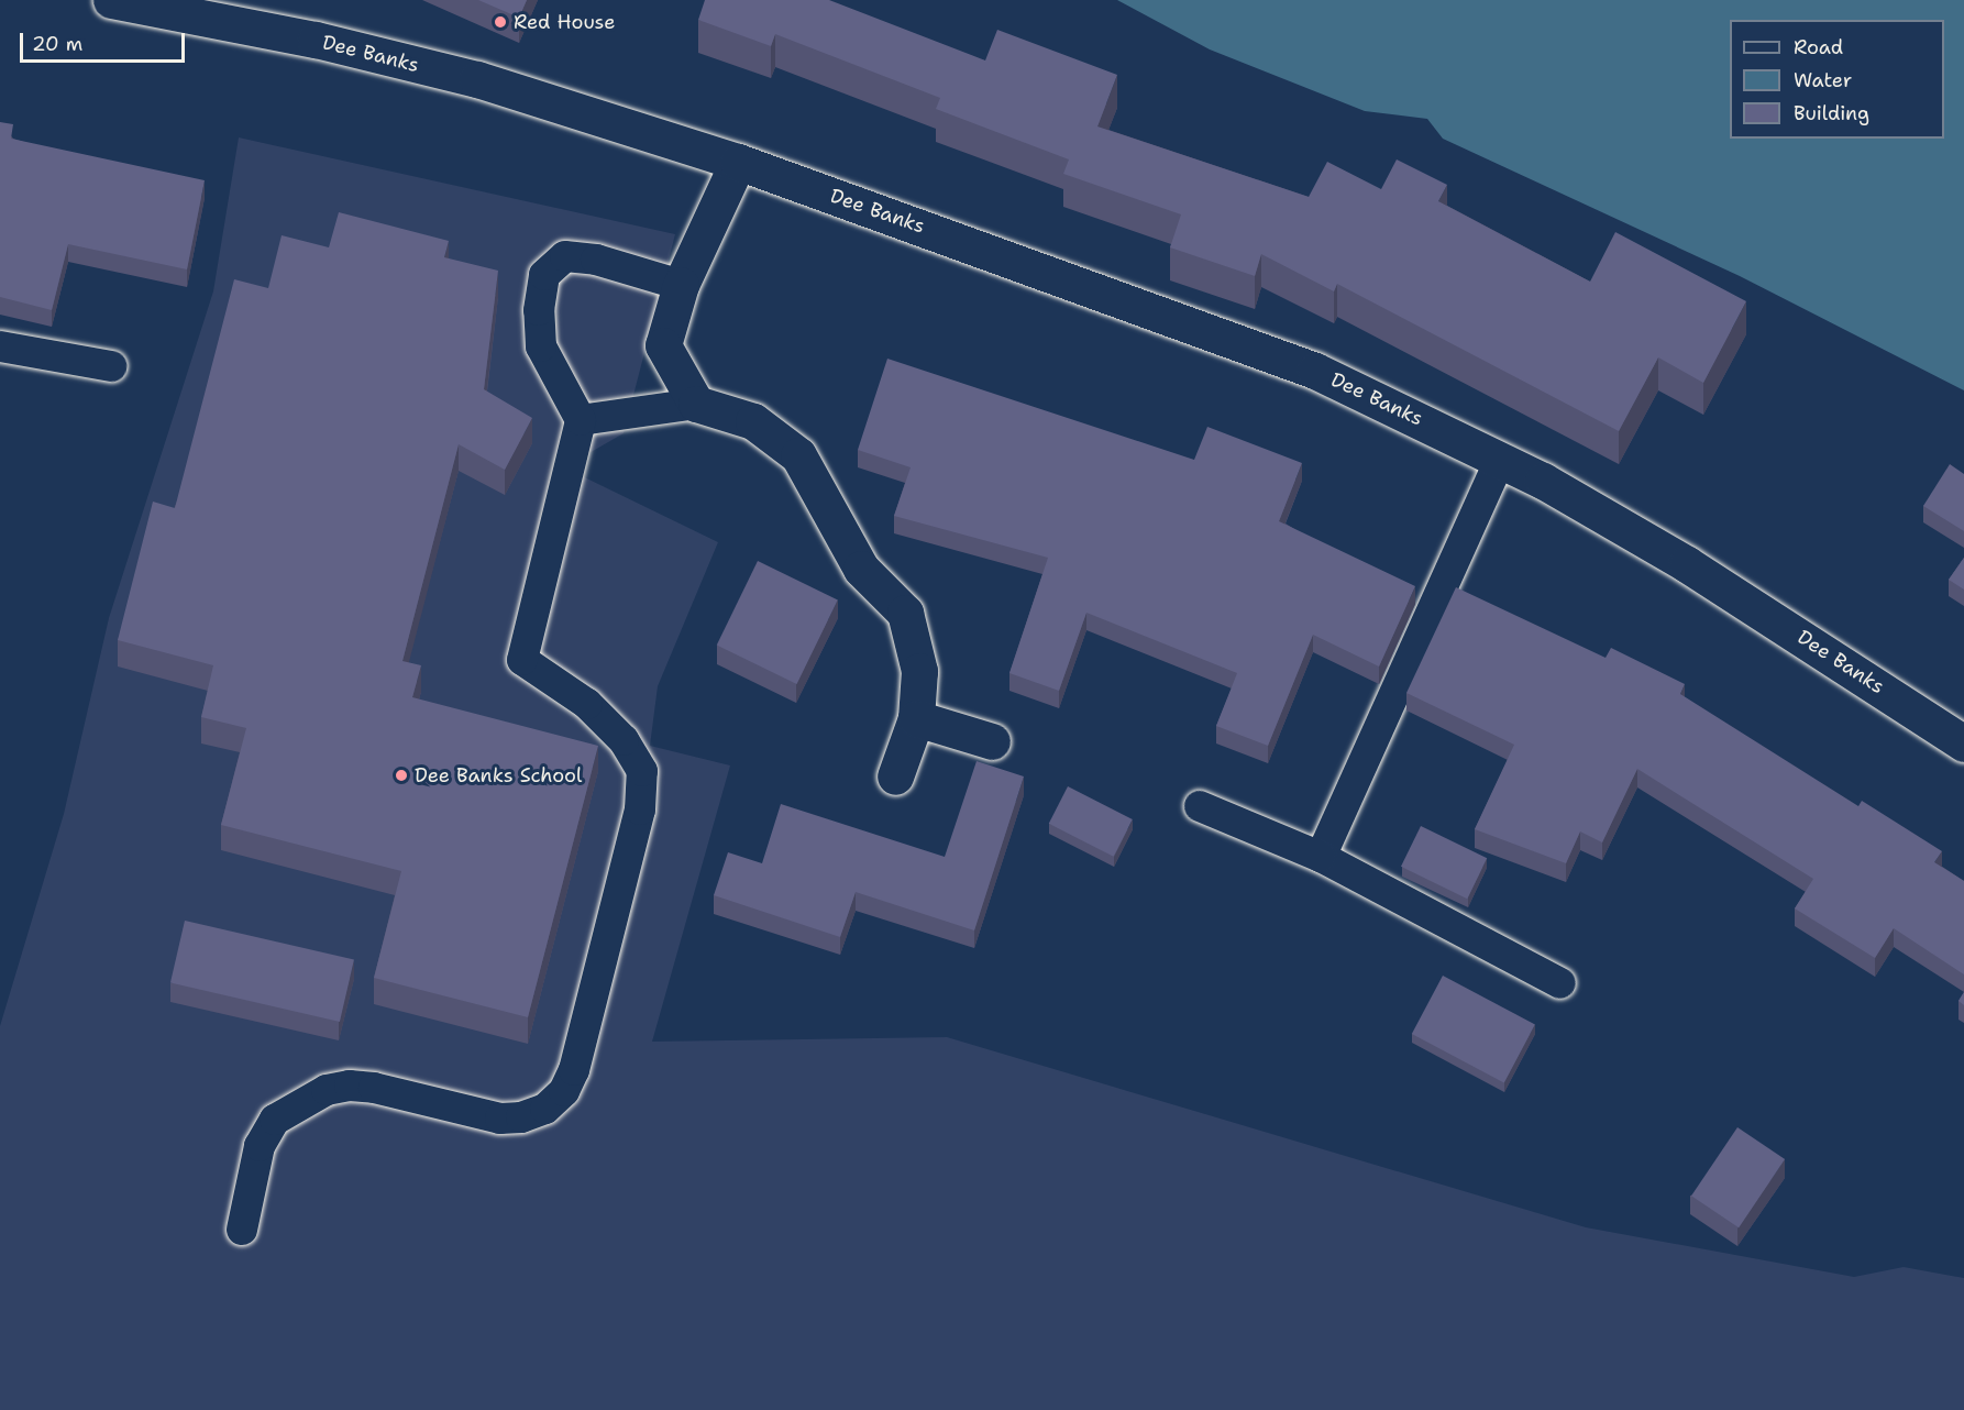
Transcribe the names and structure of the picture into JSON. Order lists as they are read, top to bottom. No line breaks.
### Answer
{"streets":{"main road":["Dee Banks"]},"places":["Red House","Dee Banks School"],"legend":["Road","Water","Building"],"scale_bar":"20 m"}
